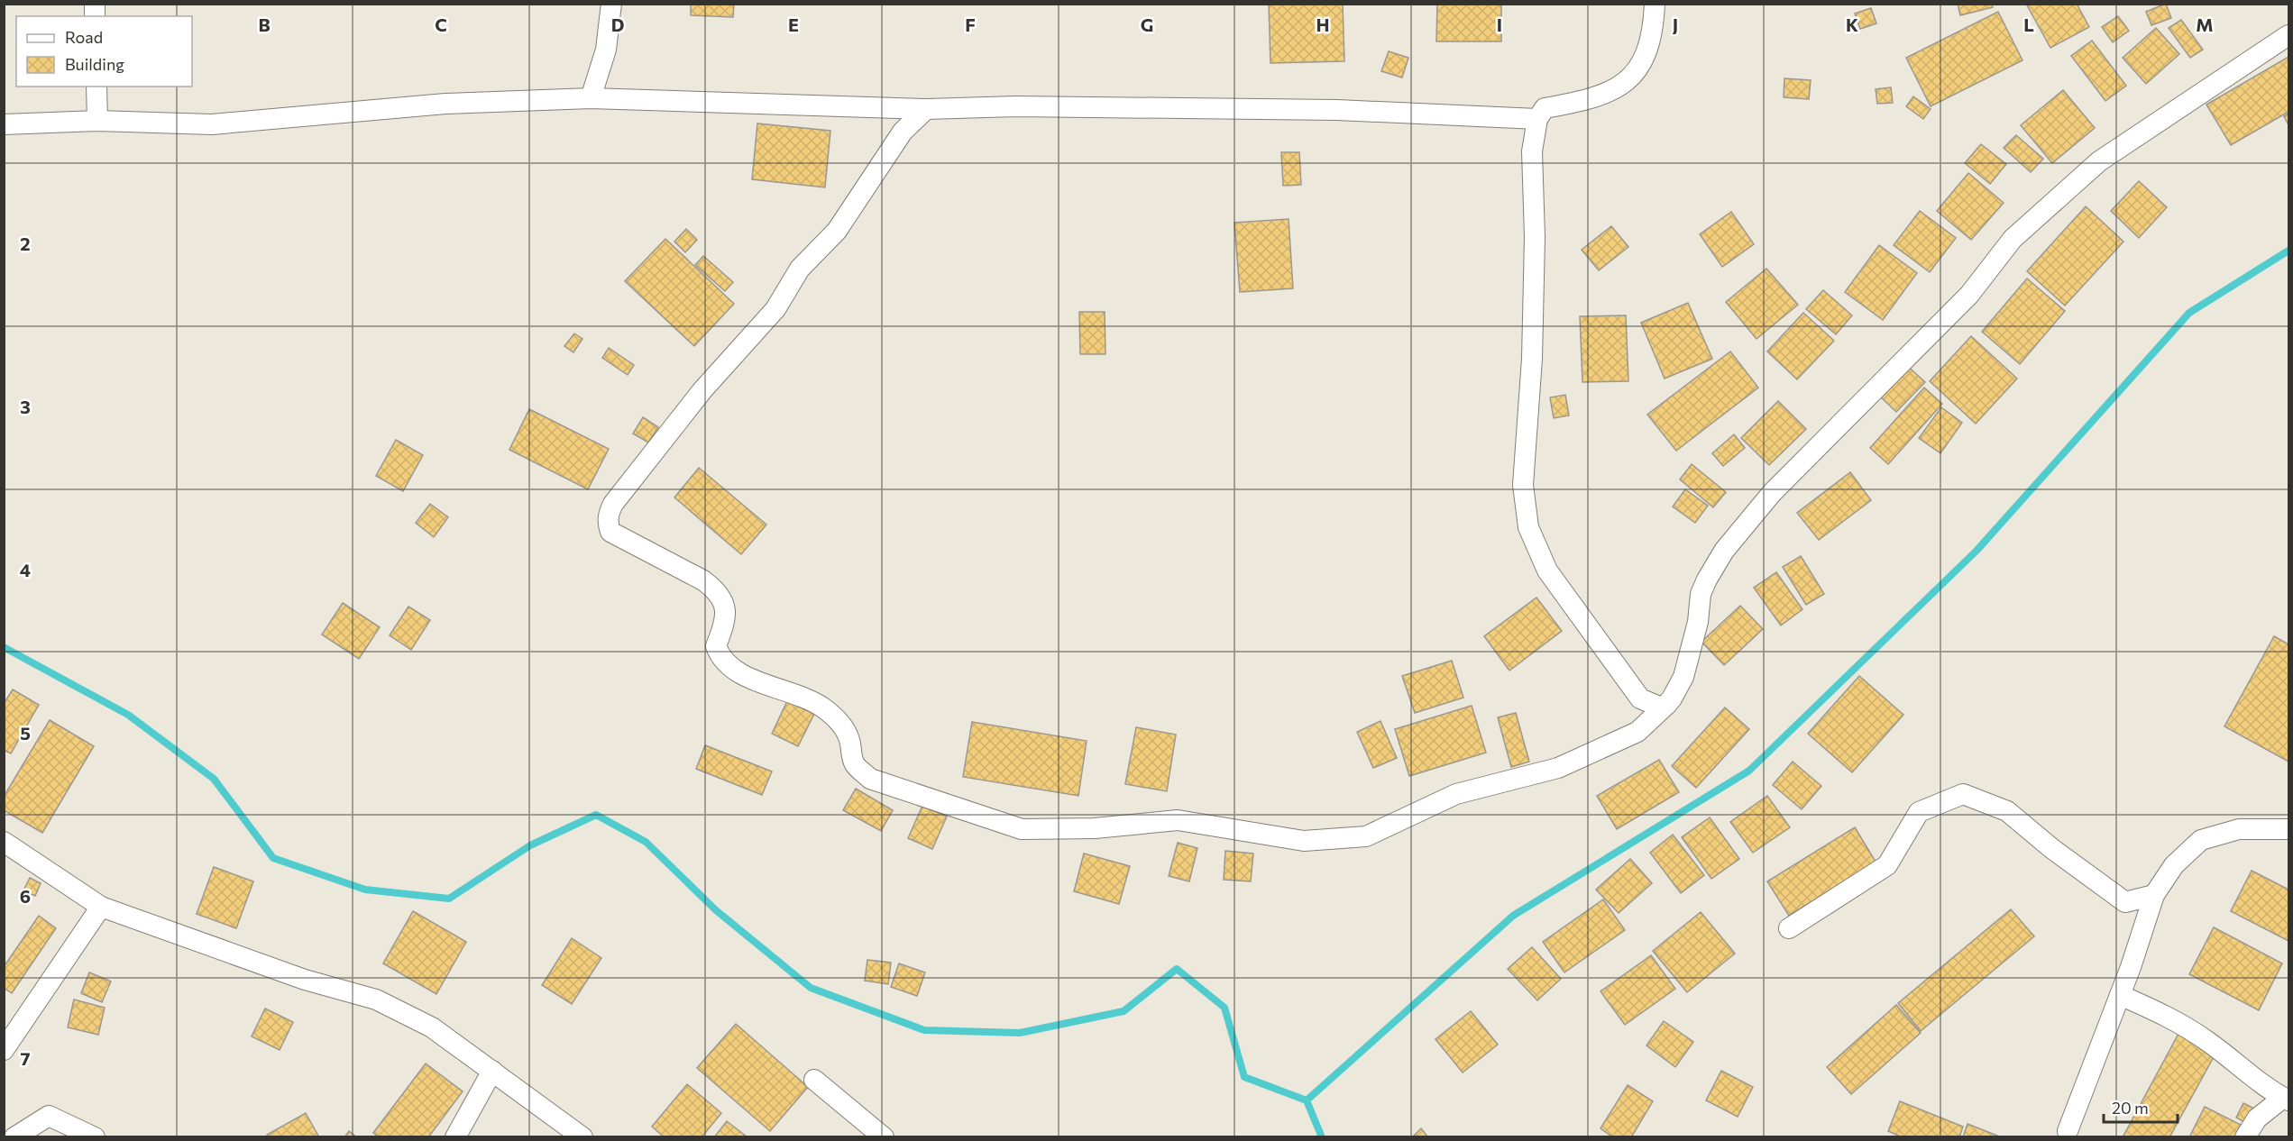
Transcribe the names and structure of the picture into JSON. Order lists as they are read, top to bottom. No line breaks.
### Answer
{"legend":["Road","Building"],"scale_bar":"20 m","grid":{"columns":["B","C","D","E","F","G","H","I","J","K","L","M"],"rows":["2","3","4","5","6","7"]}}
